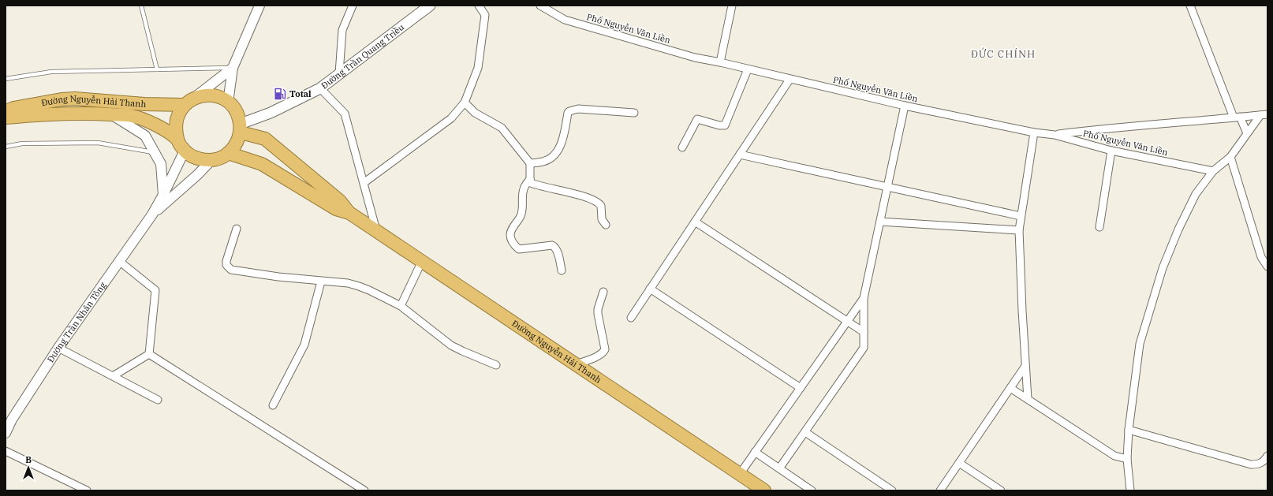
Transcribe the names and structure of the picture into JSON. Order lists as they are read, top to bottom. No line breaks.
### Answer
{"streets":{"highway":["Đường Nguyễn Hải Thanh"],"main road":["Đường Trần Quang Triều"],"street":["Phố Nguyễn Văn Liền","Đường Trần Nhân Tông"]},"crossings":[["Đường Trần Quang Triều","Đường Nguyễn Hải Thanh"],["Đường Trần Quang Triều","Đường Trần Nhân Tông"],["Đường Nguyễn Hải Thanh","Đường Trần Nhân Tông"]],"districts":["ĐỨC CHÍNH"],"places":{"fuel station":["Total"]},"north":"top"}
